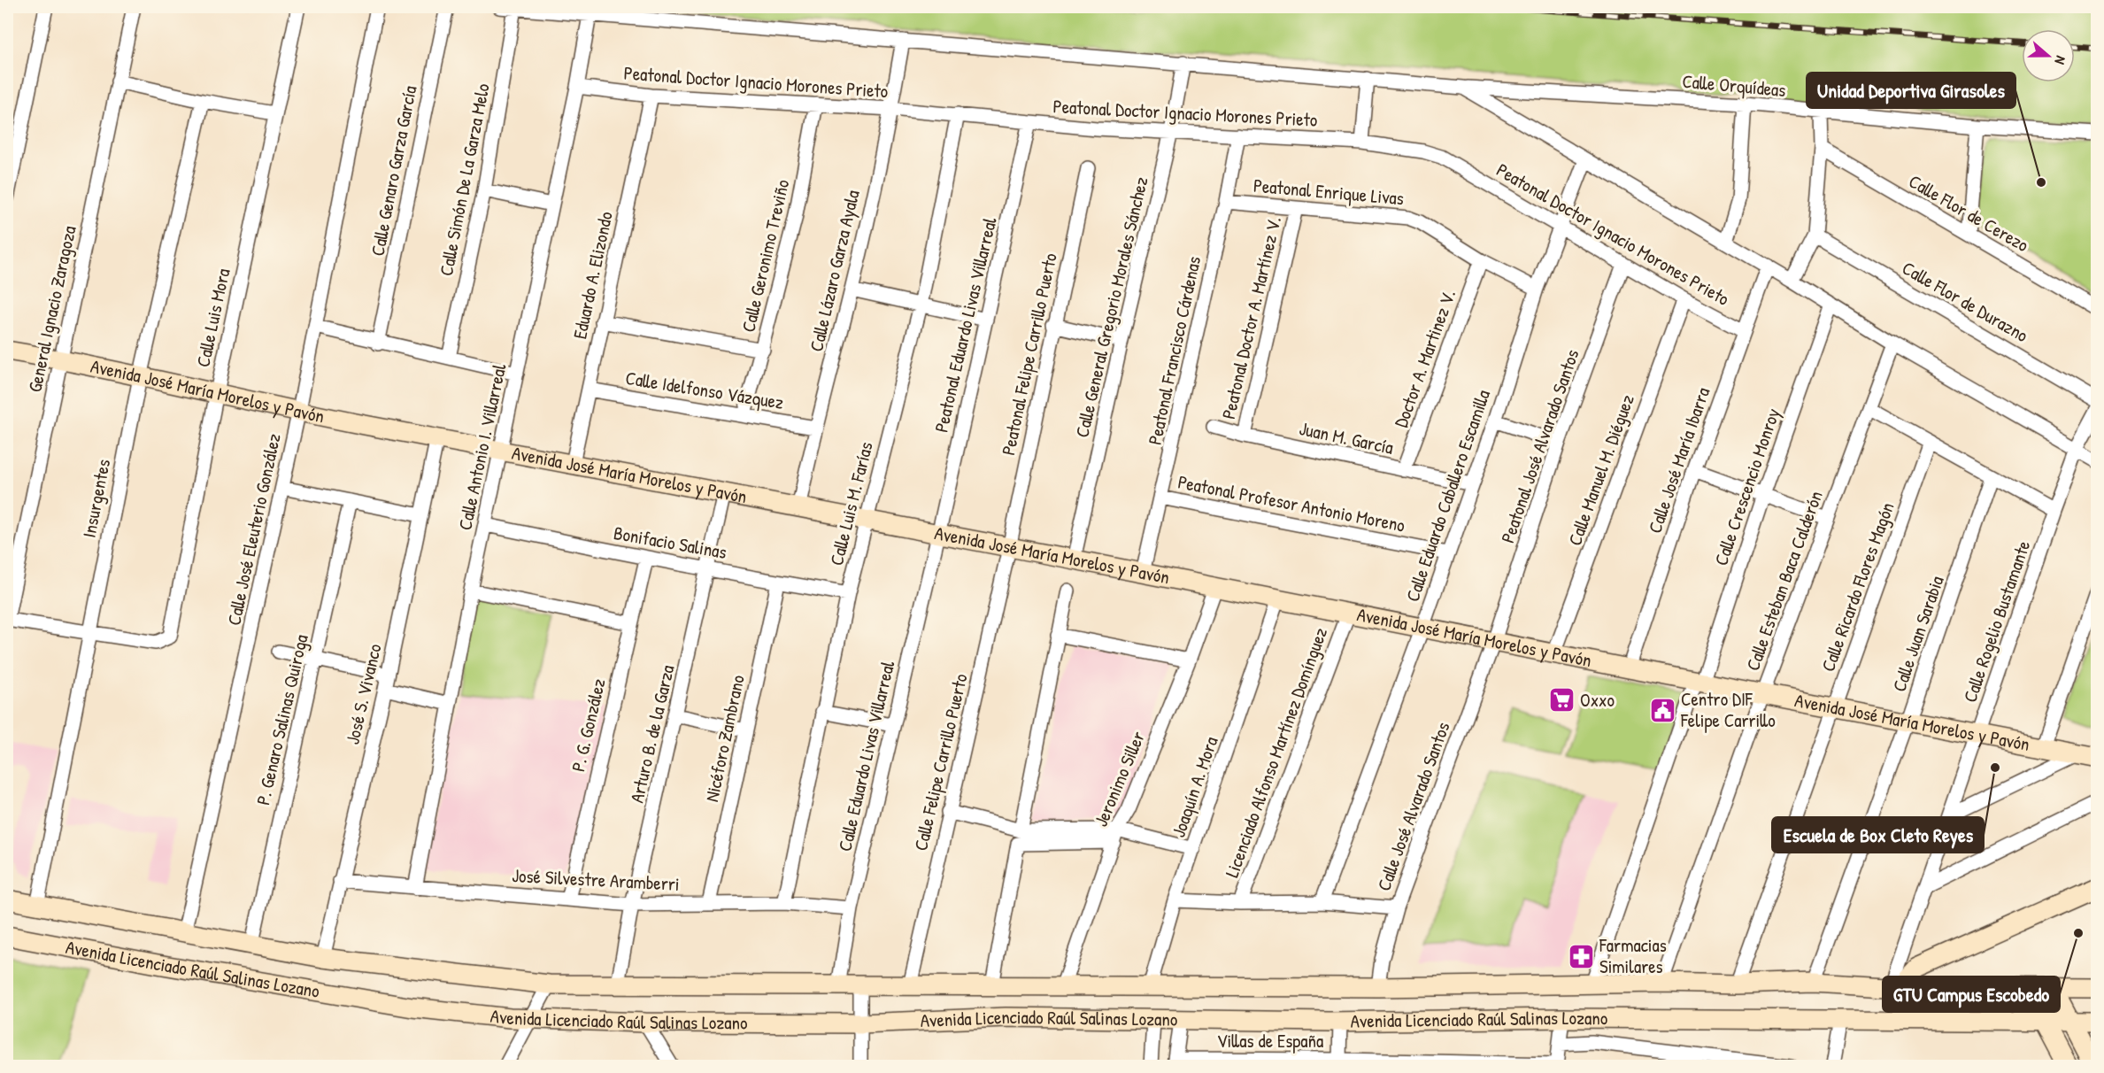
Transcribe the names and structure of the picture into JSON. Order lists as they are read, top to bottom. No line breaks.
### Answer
{"streets":{"main road":["Avenida José María Morelos y Pavón","Avenida Licenciado Raúl Salinas Lozano"],"street":["Peatonal Doctor Ignacio Morones Prieto","Calle Orquídeas","Calle Genaro Garza García","Calle Simón De La Garza Melo","Peatonal Enrique Livas","Calle Flor de Cerezo","Calle Geronimo Treviño","Calle Lázaro Garza Ayala","Eduardo A. Elizondo","Calle Flor de Durazno","Calle General Gregorio Morales Sánchez","General Ignacio Zaragoza","Calle Luis Mora","Peatonal Doctor A. Martínez V.","Peatonal Eduardo Livas Villarreal","Peatonal Francisco Cárdenas","Peatonal Felipe Carrillo Puerto","Doctor A. Martinez V.","Calle Idelfonso Vázquez","Juan M. García","Peatonal José Alvarado Santos","Calle Antonio I. Villarreal","Calle José María Ibarra","Calle Manuel M. Diéguez","Calle Crescencio Monroy","Calle Eduardo Caballero Escamilla","Insurgentes","Calle Luis M. Farías","Peatonal Profesor Antonio Moreno","Calle José Eleuterio González","Bonifacio Salinas","Calle Esteban Baca Calderón","Calle Ricardo Flores Magón","Calle Rogelio Bustamante","Calle Juan Sarabia","José S. Vivanco","P. Genaro Salinas Quiroga","P. G. González","Arturo B. de la Garza","Nicéforo Zambrano","Licenciado Alfonso Martínez Domínguez","Calle Eduardo Livas Villarreal","Calle Felipe Carrillo Puerto","Jeronimo Siller","Joaquín A. Mora","Calle José Alvarado Santos","José Silvestre Aramberri","Villas de España"]},"crossings":[["Peatonal Doctor Ignacio Morones Prieto","Calle Geronimo Treviño"],["Peatonal Doctor Ignacio Morones Prieto","Calle Lázaro Garza Ayala"],["Peatonal Doctor Ignacio Morones Prieto","Eduardo A. Elizondo"],["Peatonal Doctor Ignacio Morones Prieto","Calle General Gregorio Morales Sánchez"],["Peatonal Doctor Ignacio Morones Prieto","Peatonal Eduardo Livas Villarreal"],["Peatonal Doctor Ignacio Morones Prieto","Peatonal Francisco Cárdenas"],["Peatonal Doctor Ignacio Morones Prieto","Peatonal José Alvarado Santos"],["Peatonal Doctor Ignacio Morones Prieto","Calle Antonio I. Villarreal"],["Peatonal Doctor Ignacio Morones Prieto","Calle José María Ibarra"],["Peatonal Doctor Ignacio Morones Prieto","Calle Manuel M. Diéguez"],["Peatonal Doctor Ignacio Morones Prieto","Calle Eduardo Caballero Escamilla"],["Peatonal Doctor Ignacio Morones Prieto","Calle Luis M. Farías"],["Calle Orquídeas","Calle Simón De La Garza Melo"],["Calle Orquídeas","Calle Lázaro Garza Ayala"],["Calle Orquídeas","Calle General Gregorio Morales Sánchez"],["Calle Orquídeas","Calle Antonio I. Villarreal"],["Peatonal Enrique Livas","Peatonal Doctor A. Martínez V."],["Peatonal Enrique Livas","Peatonal Francisco Cárdenas"],["Peatonal Enrique Livas","Doctor A. Martinez V."],["Peatonal Enrique Livas","Calle Eduardo Caballero Escamilla"],["Calle Geronimo Treviño","Calle Idelfonso Vázquez"],["Calle Lázaro Garza Ayala","Calle Idelfonso Vázquez"],["Calle Lázaro Garza Ayala","Avenida José María Morelos y Pavón"],["Eduardo A. Elizondo","Calle Idelfonso Vázquez"],["Eduardo A. Elizondo","Avenida José María Morelos y Pavón"],["Calle General Gregorio Morales Sánchez","Avenida José María Morelos y Pavón"],["General Ignacio Zaragoza","Avenida José María Morelos y Pavón"],["Calle Luis Mora","Avenida José María Morelos y Pavón"],["Calle Luis Mora","Insurgentes"],["Peatonal Doctor A. Martínez V.","Juan M. García"],["Peatonal Eduardo Livas Villarreal","Avenida José María Morelos y Pavón"],["Peatonal Eduardo Livas Villarreal","Calle Eduardo Livas Villarreal"],["Peatonal Francisco Cárdenas","Avenida José María Morelos y Pavón"],["Peatonal Francisco Cárdenas","Peatonal Profesor Antonio Moreno"],["Peatonal Felipe Carrillo Puerto","Avenida José María Morelos y Pavón"],["Peatonal Felipe Carrillo Puerto","Calle Felipe Carrillo Puerto"],["Doctor A. Martinez V.","Juan M. García"],["Avenida José María Morelos y Pavón","Peatonal José Alvarado Santos"],["Avenida José María Morelos y Pavón","Calle Antonio I. Villarreal"],["Avenida José María Morelos y Pavón","Calle José María Ibarra"],["Avenida José María Morelos y Pavón","Calle Manuel M. Diéguez"],["Avenida José María Morelos y Pavón","Calle Crescencio Monroy"],["Avenida José María Morelos y Pavón","Calle Eduardo Caballero Escamilla"],["Avenida José María Morelos y Pavón","Insurgentes"],["Avenida José María Morelos y Pavón","Calle Luis M. Farías"],["Avenida José María Morelos y Pavón","Calle José Eleuterio González"],["Avenida José María Morelos y Pavón","Calle Esteban Baca Calderón"],["Avenida José María Morelos y Pavón","Calle Ricardo Flores Magón"],["Avenida José María Morelos y Pavón","Calle Rogelio Bustamante"],["Avenida José María Morelos y Pavón","Calle Juan Sarabia"],["Avenida José María Morelos y Pavón","José S. Vivanco"],["Avenida José María Morelos y Pavón","Arturo B. de la Garza"],["Avenida José María Morelos y Pavón","Licenciado Alfonso Martínez Domínguez"],["Avenida José María Morelos y Pavón","Calle Eduardo Livas Villarreal"],["Avenida José María Morelos y Pavón","Calle Felipe Carrillo Puerto"],["Avenida José María Morelos y Pavón","Jeronimo Siller"],["Avenida José María Morelos y Pavón","Joaquín A. Mora"],["Avenida José María Morelos y Pavón","Calle José Alvarado Santos"],["Juan M. García","Calle Eduardo Caballero Escamilla"],["Peatonal José Alvarado Santos","Calle José Alvarado Santos"],["Calle Antonio I. Villarreal","Bonifacio Salinas"],["Calle Antonio I. Villarreal","José Silvestre Aramberri"],["Calle Crescencio Monroy","Avenida Licenciado Raúl Salinas Lozano"],["Calle Eduardo Caballero Escamilla","Peatonal Profesor Antonio Moreno"],["Insurgentes","Avenida Licenciado Raúl Salinas Lozano"],["Calle Luis M. Farías","Bonifacio Salinas"],["Calle Luis M. Farías","José Silvestre Aramberri"],["Calle José Eleuterio González","Avenida Licenciado Raúl Salinas Lozano"],["Bonifacio Salinas","P. G. González"],["Bonifacio Salinas","Arturo B. de la Garza"],["Bonifacio Salinas","Nicéforo Zambrano"],["Calle Esteban Baca Calderón","Avenida Licenciado Raúl Salinas Lozano"],["Calle Ricardo Flores Magón","Avenida Licenciado Raúl Salinas Lozano"],["Calle Rogelio Bustamante","Avenida Licenciado Raúl Salinas Lozano"],["Calle Juan Sarabia","Avenida Licenciado Raúl Salinas Lozano"],["José S. Vivanco","José Silvestre Aramberri"],["José S. Vivanco","Avenida Licenciado Raúl Salinas Lozano"],["P. Genaro Salinas Quiroga","Avenida Licenciado Raúl Salinas Lozano"],["P. G. González","José Silvestre Aramberri"],["Arturo B. de la Garza","José Silvestre Aramberri"],["Arturo B. de la Garza","Avenida Licenciado Raúl Salinas Lozano"],["Nicéforo Zambrano","José Silvestre Aramberri"],["Calle Eduardo Livas Villarreal","José Silvestre Aramberri"],["Calle Eduardo Livas Villarreal","Avenida Licenciado Raúl Salinas Lozano"],["Calle Felipe Carrillo Puerto","Avenida Licenciado Raúl Salinas Lozano"],["Jeronimo Siller","Avenida Licenciado Raúl Salinas Lozano"],["Joaquín A. Mora","Avenida Licenciado Raúl Salinas Lozano"],["Calle José Alvarado Santos","Avenida Licenciado Raúl Salinas Lozano"]],"places":{"other":["Unidad Deportiva Girasoles","Escuela de Box Cleto Reyes","GTU Campus Escobedo"],"supermarket":["Oxxo"],"public building":["Centro DIF Felipe Carrillo"],"pharmacy":["Farmacias Similares"]},"north":"right"}
